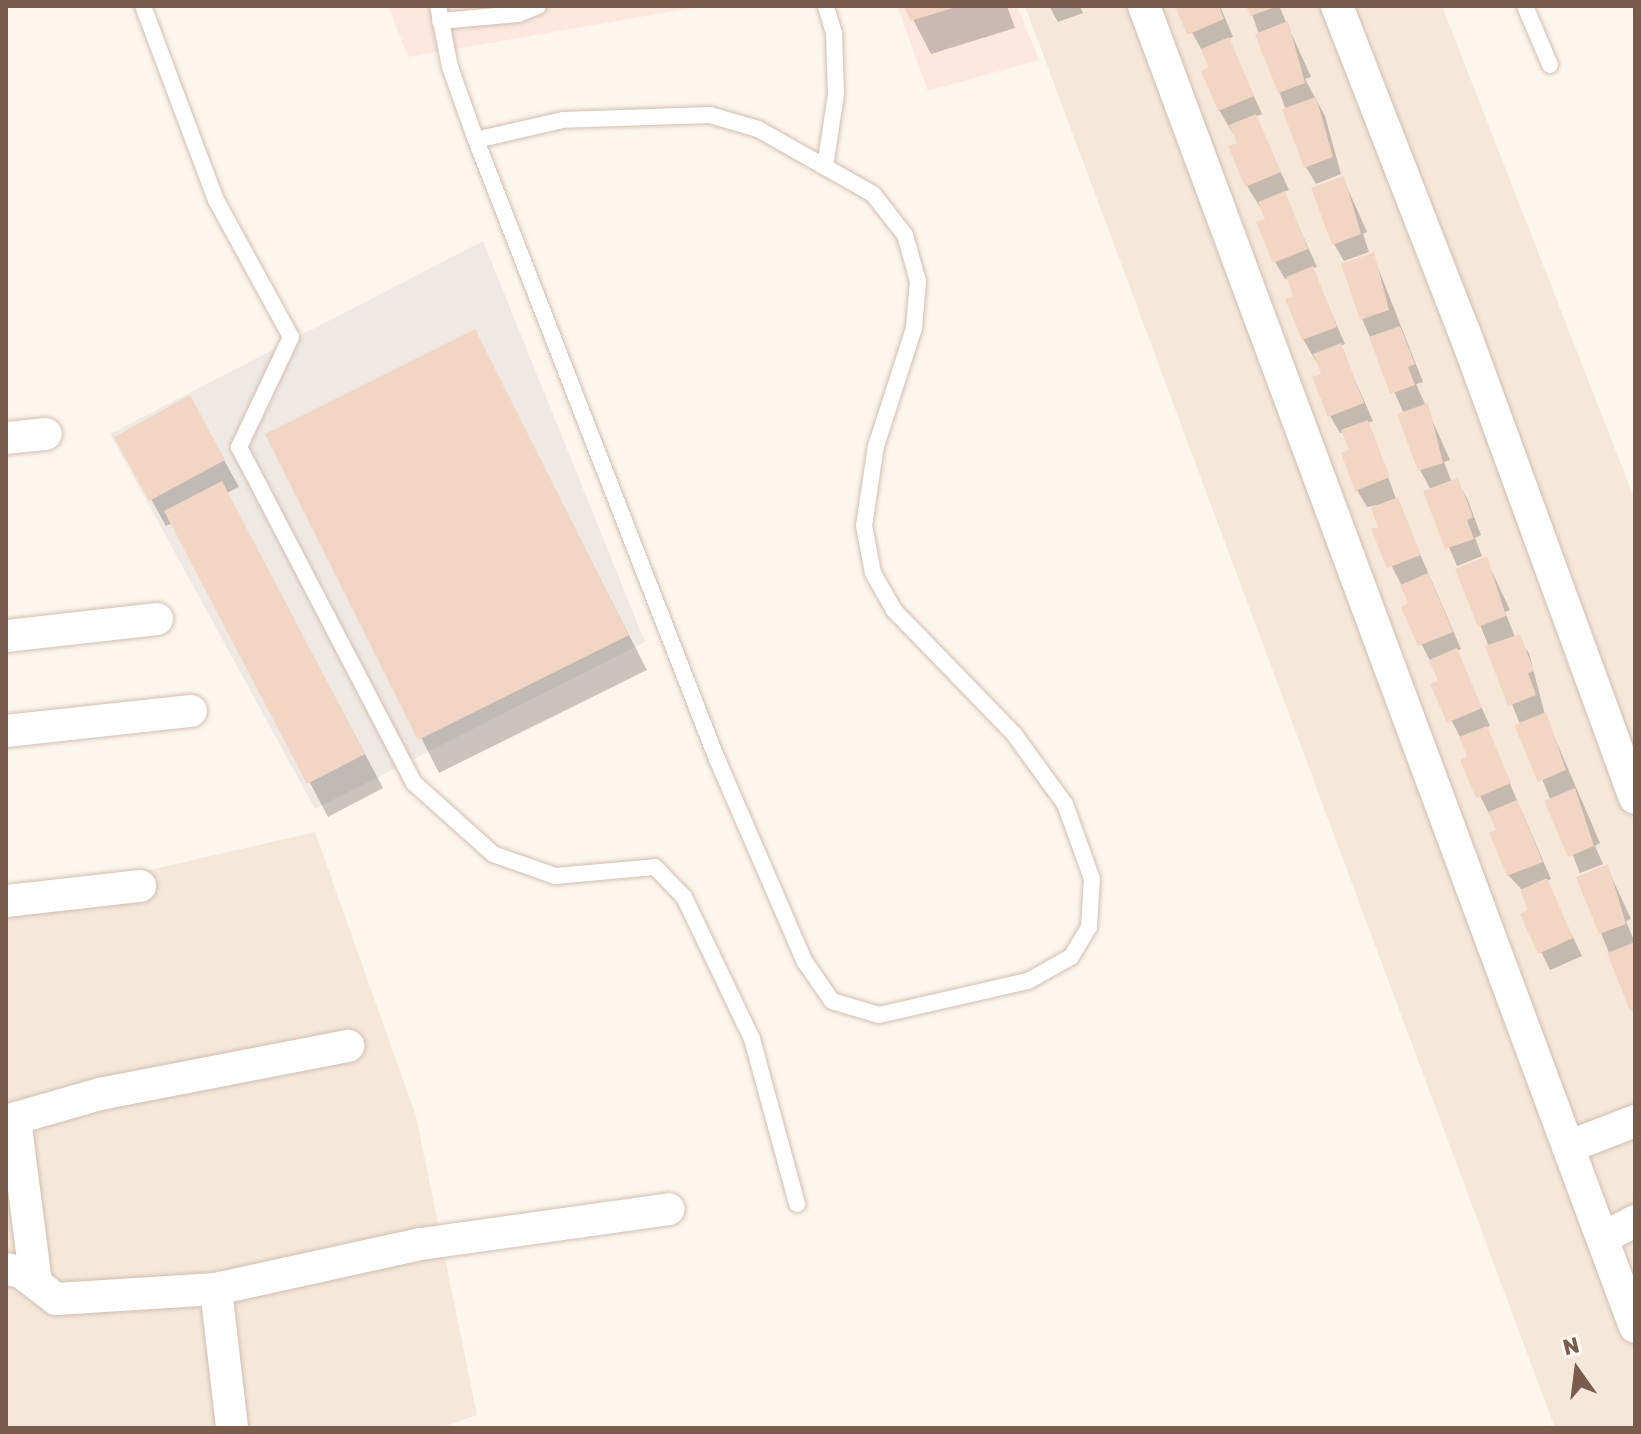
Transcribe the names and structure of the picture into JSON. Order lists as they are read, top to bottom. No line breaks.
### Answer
{"north":"top"}
